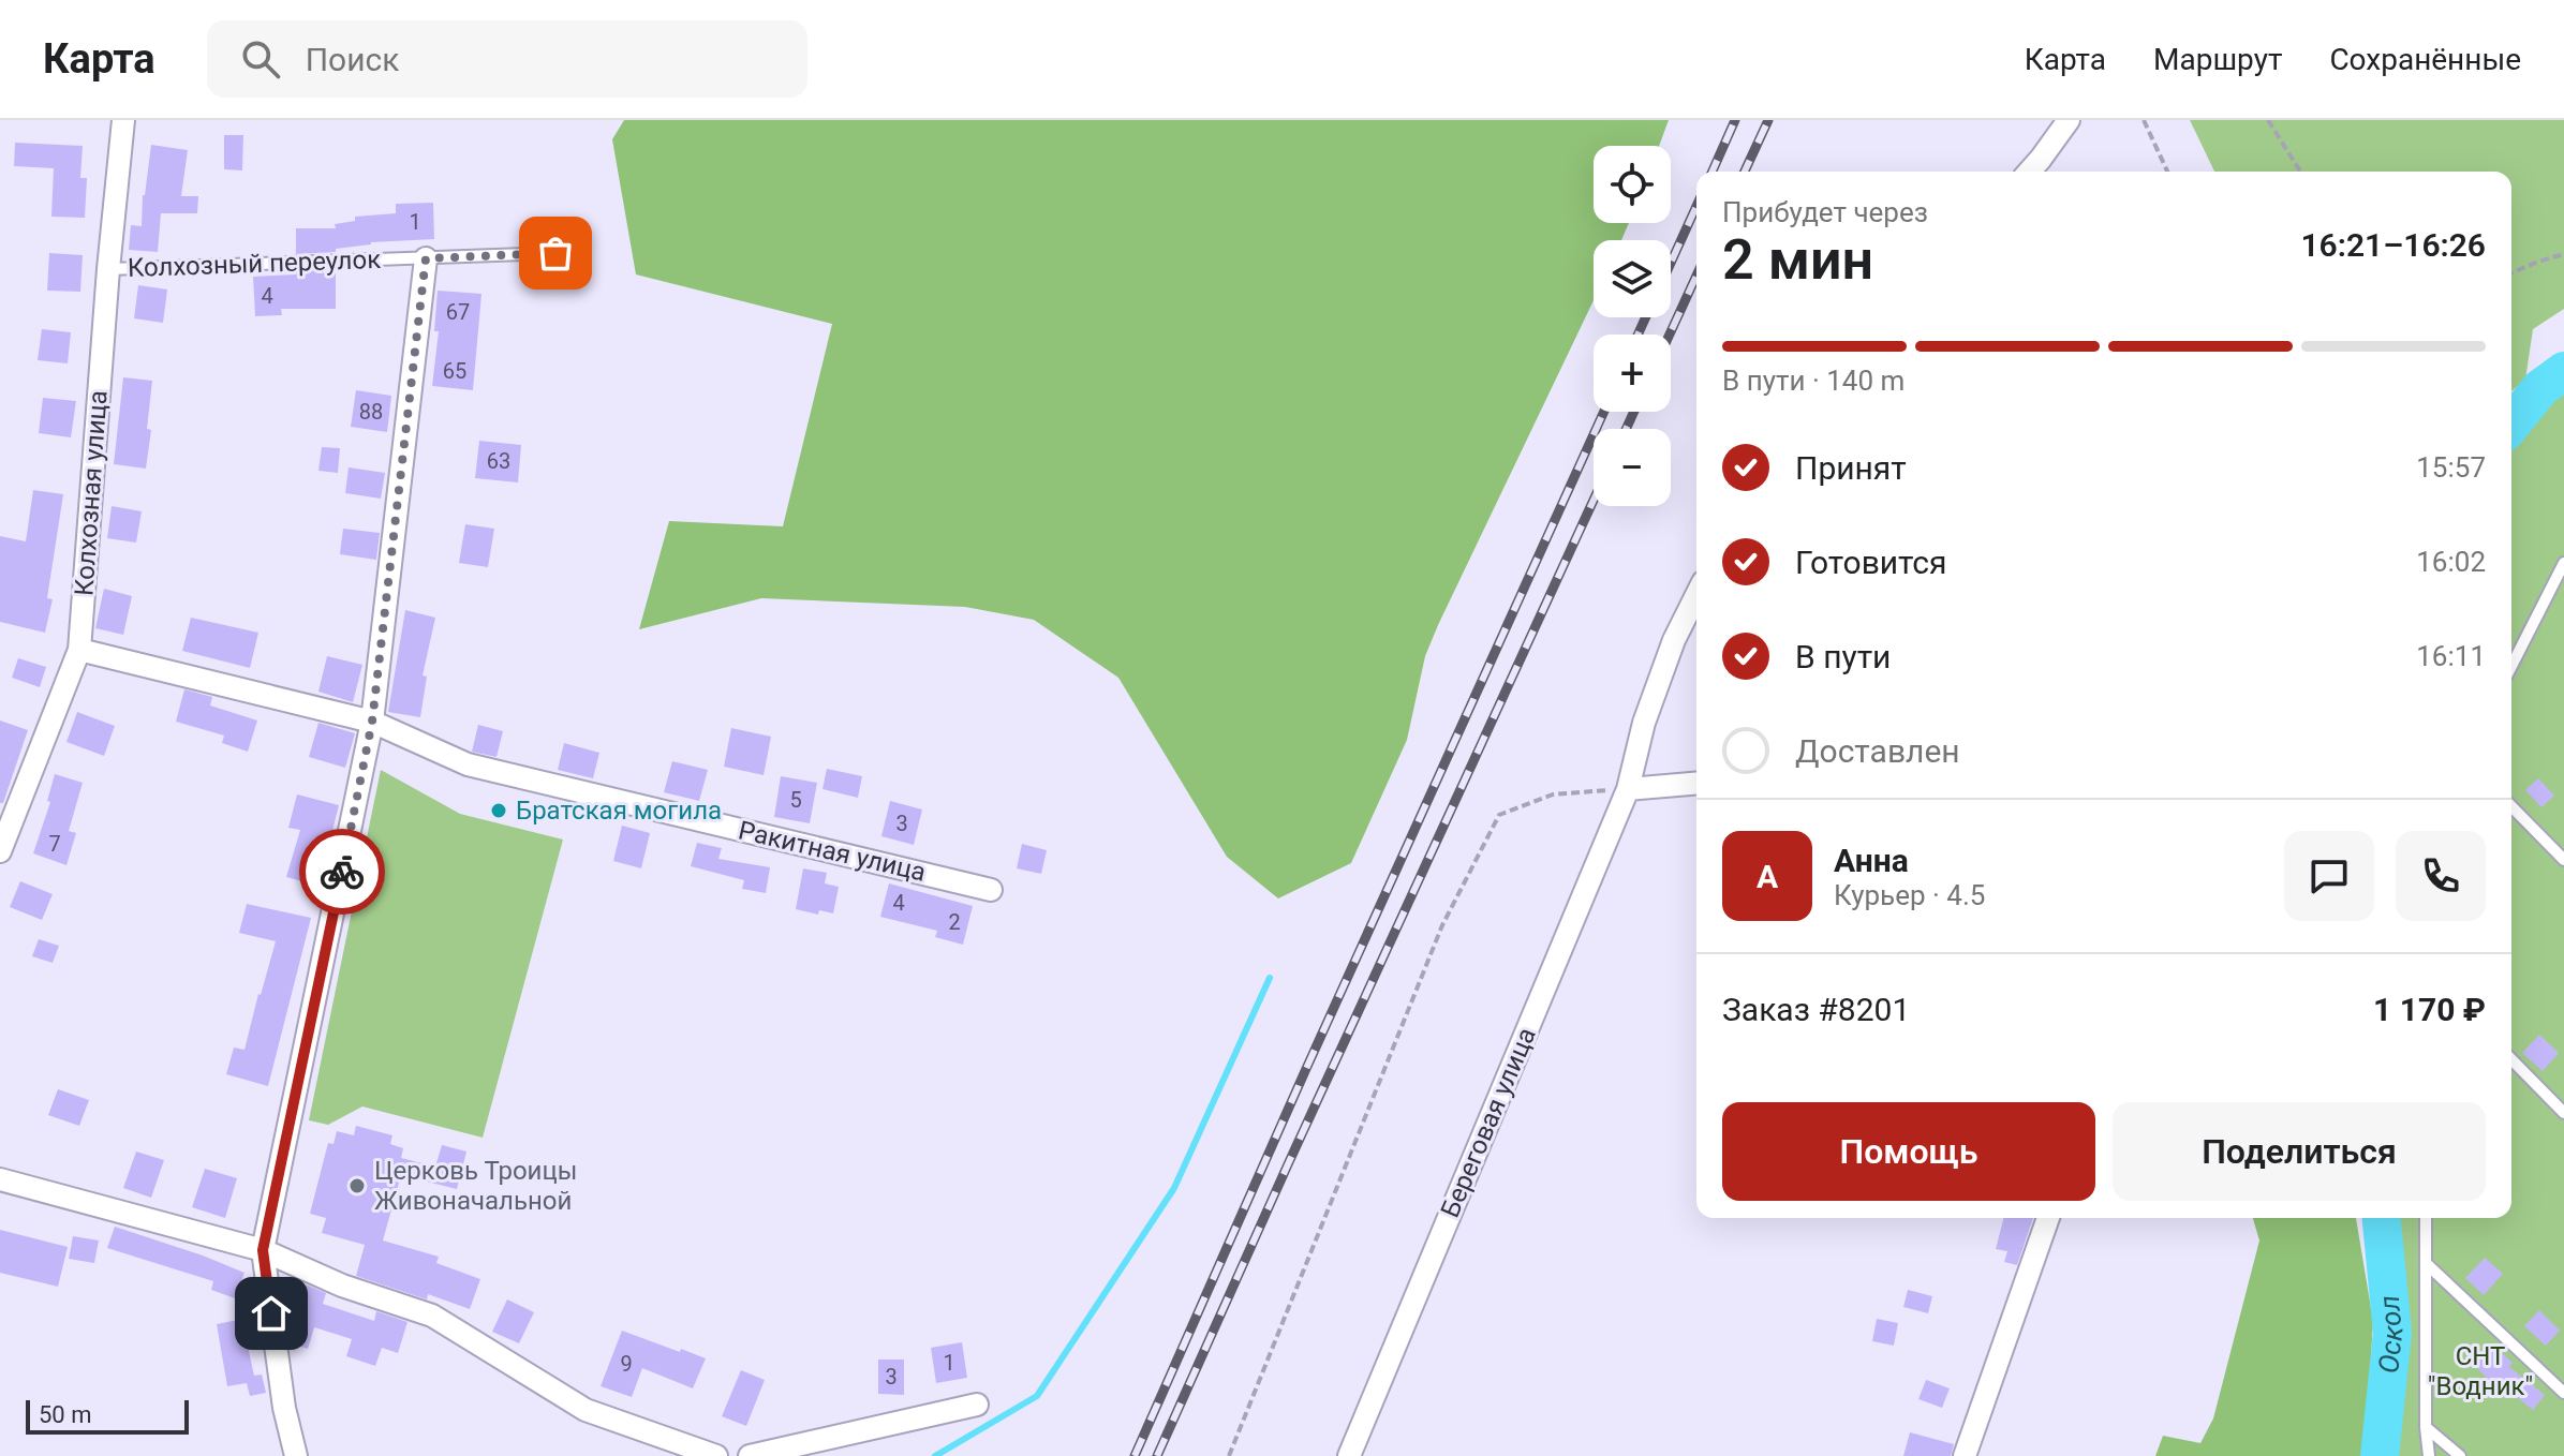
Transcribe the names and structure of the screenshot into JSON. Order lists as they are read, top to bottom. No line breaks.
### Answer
{"streets":{"street":["Колхозная улица","Ракитная улица","Береговая улица"],"lane":["Колхозный переулок"]},"crossings":[["Колхозный переулок","Колхозная улица"],["Колхозная улица","Ракитная улица"]],"water":["Оскол"],"parks":["СНТ \"Водник\""],"places":["Братская могила","Церковь Троицы Живоначальной"],"house_numbers":["1","4","67","65","88","63","5","3","7","4","2","1","9","3"],"scale_bar":"50 m","page":{"header":"Карта","search":"Поиск","nav":["Карта","Маршрут","Сохранённые"],"map_buttons":["+","−"],"heading":["2 мин","Прибудет через","16:21–16:26"],"panel":["Анна","Курьер · 4.5","Заказ #8201","1 170 ₽"],"bar":"В пути · 140 m","list":[["Принят","15:57"],["Готовится","16:02"],["В пути","16:11"],"Доставлен"],"round":"А","buttons":["Помощь","Поделиться"],"scale":"50 m"}}
